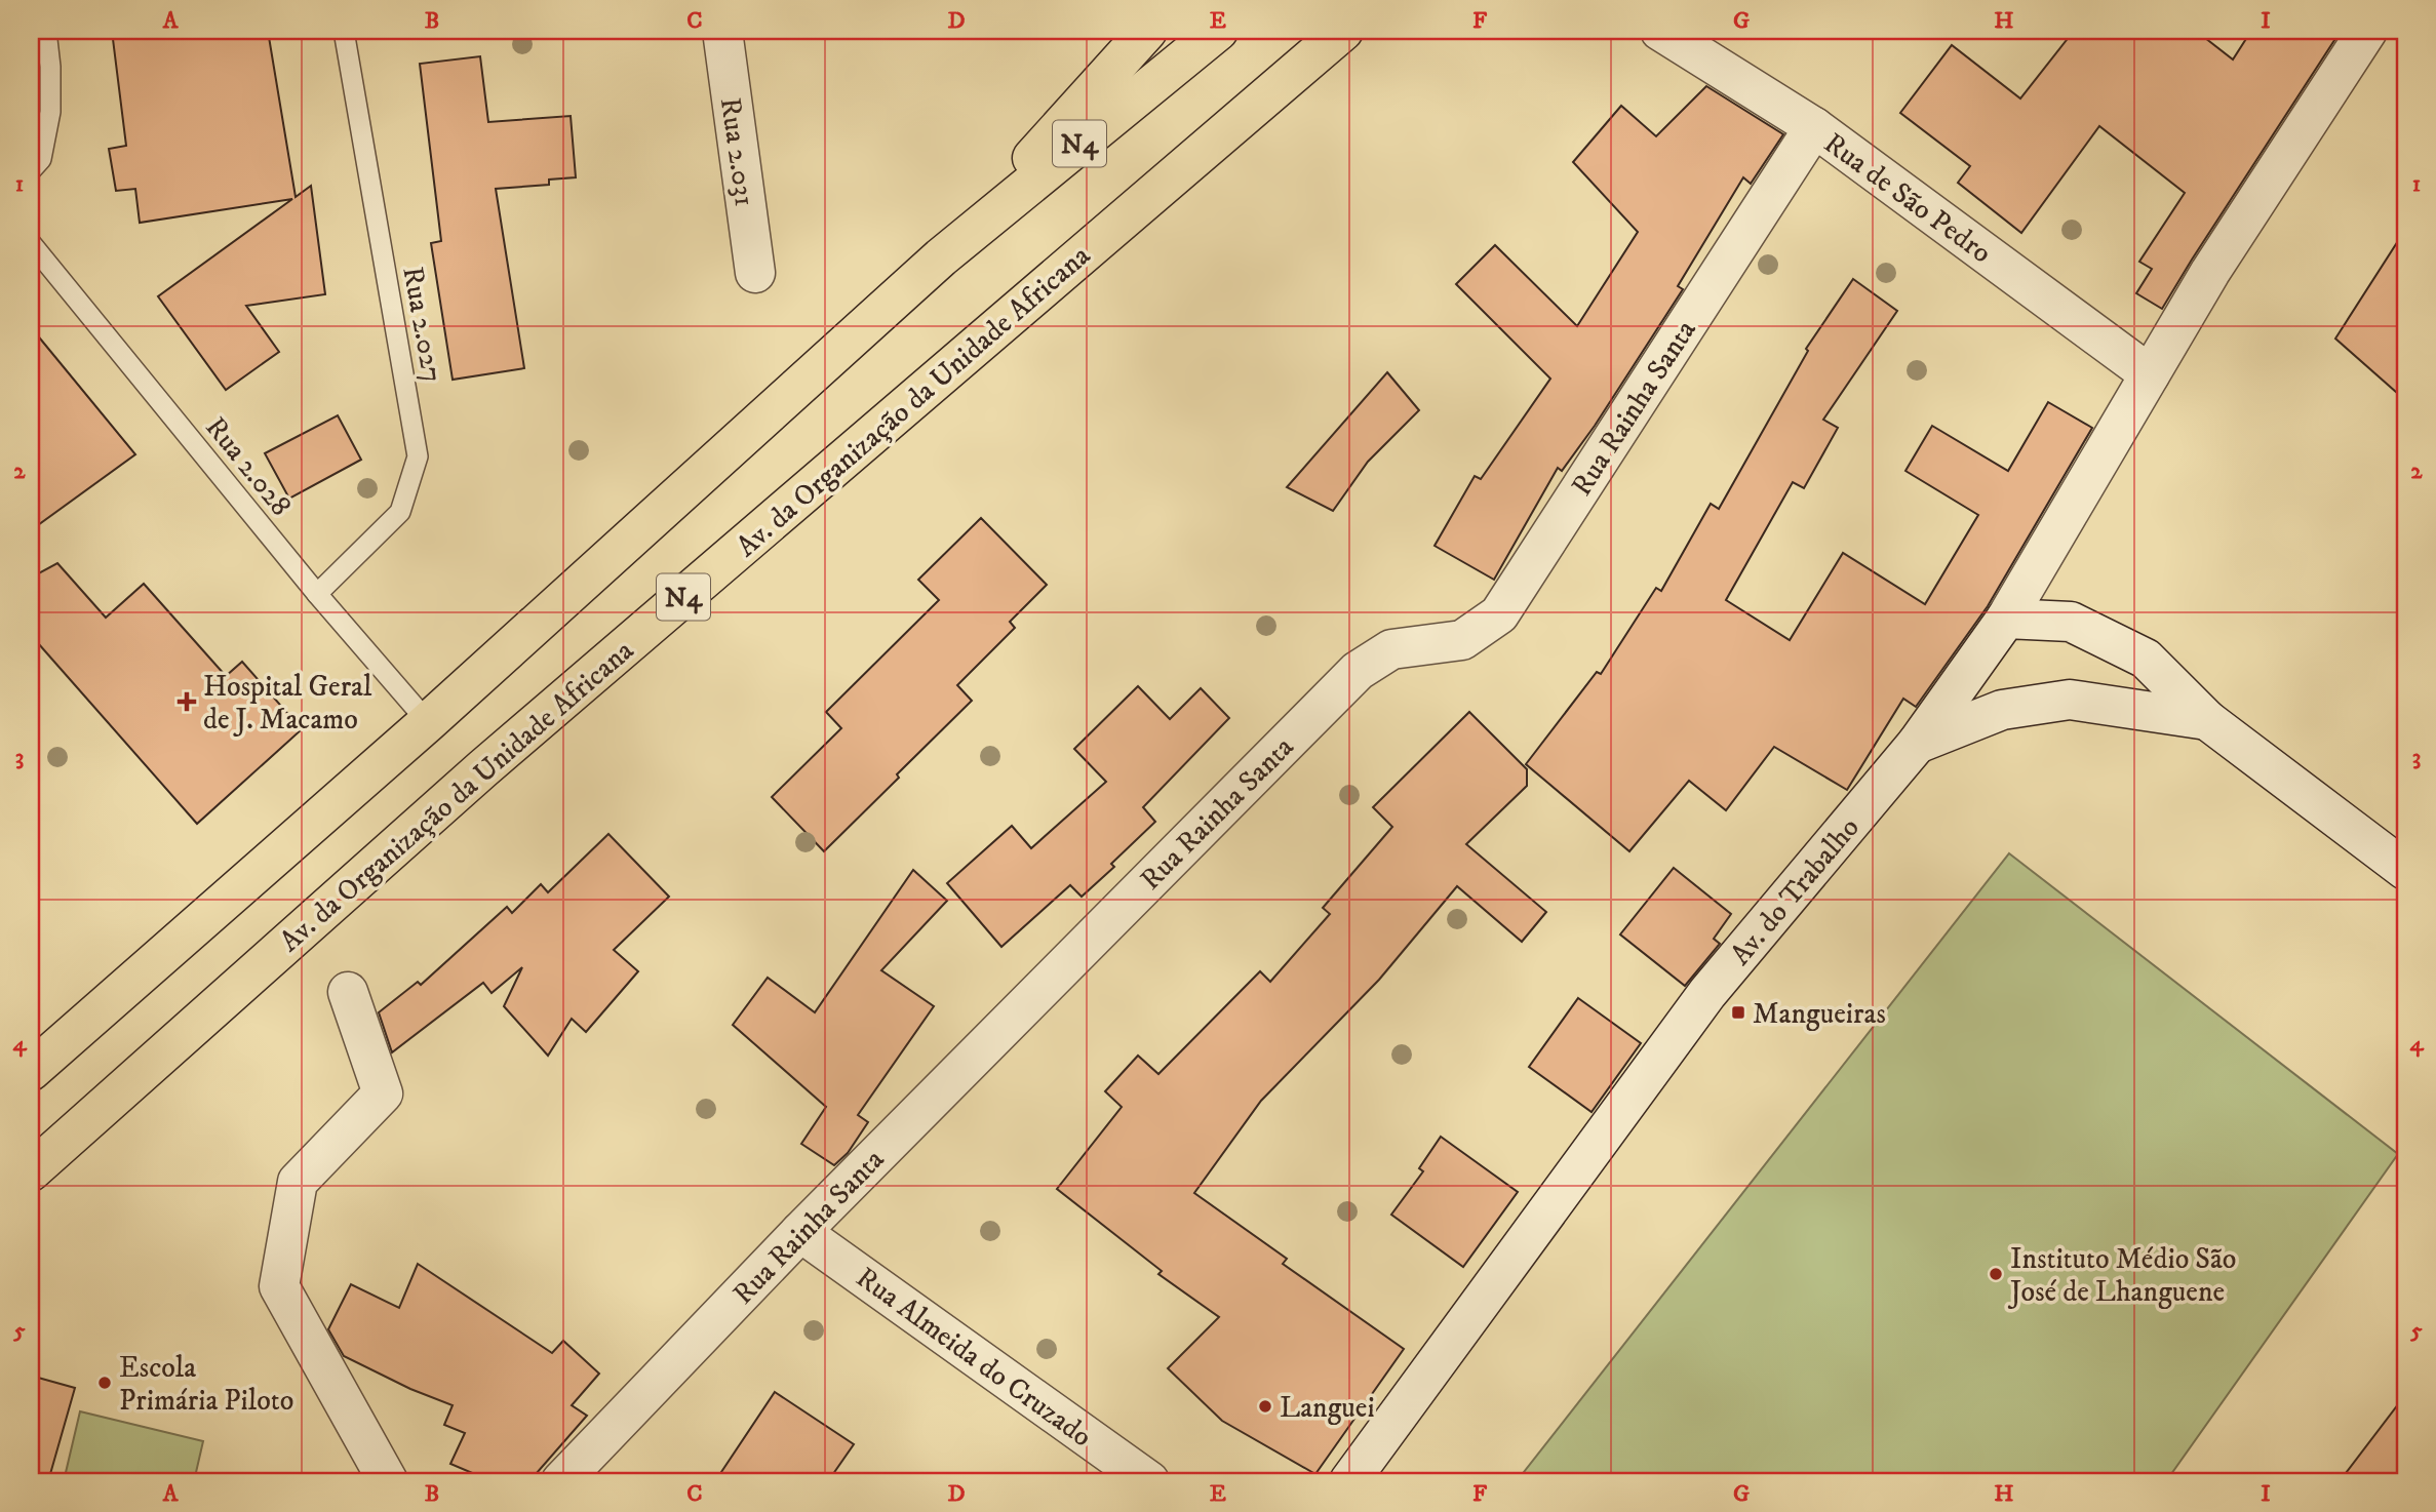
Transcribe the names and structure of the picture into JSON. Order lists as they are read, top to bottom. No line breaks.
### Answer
{"streets":{"highway":["N4","Av. da Organização da Unidade Africana"],"street":["Rua 2.031","Rua de São Pedro","Rua Rainha Santa","Av. do Trabalho","Rua Almeida do Cruzado"],"lane":["Rua 2.027","Rua 2.028"]},"crossings":[["N4","Rua 2.028"],["Rua de São Pedro","Rua Rainha Santa"],["Rua 2.027","Rua 2.028"],["Rua Rainha Santa","Rua Almeida do Cruzado"]],"places":{"health":["Hospital Geral de J. Macamo"],"transit":["Mangueiras"],"other":["Instituto Médio São José de Lhanguene","Escola Primária Piloto","Languei"]},"grid":{"columns":["A","B","C","D","E","F","G","H","I"],"rows":["1","2","3","4","5"]}}
